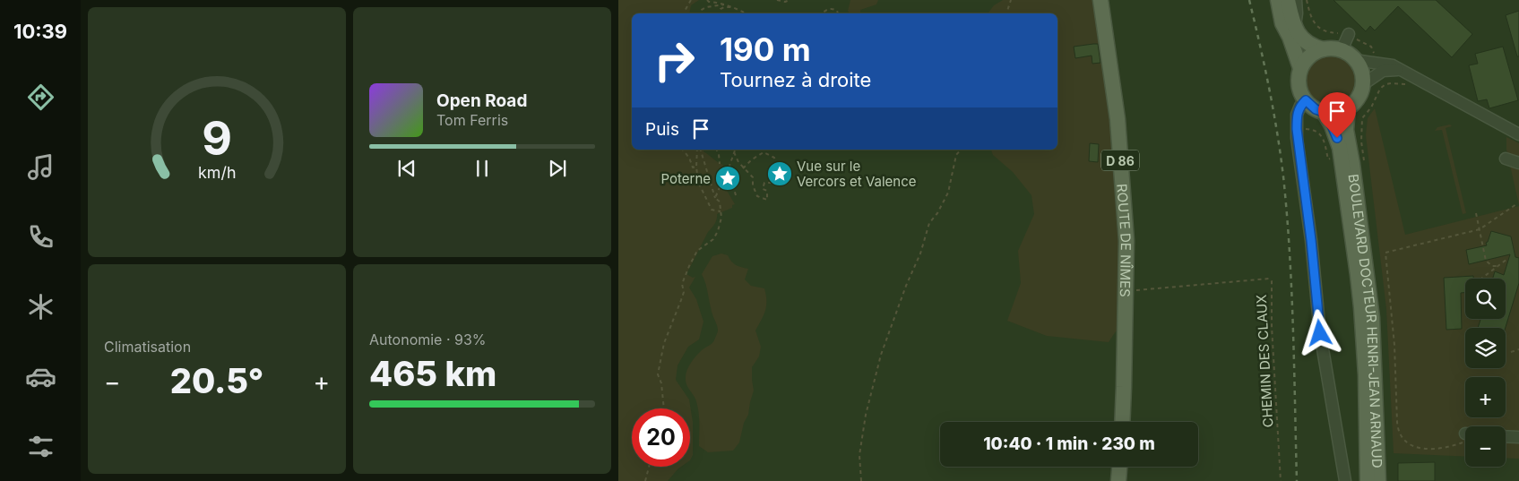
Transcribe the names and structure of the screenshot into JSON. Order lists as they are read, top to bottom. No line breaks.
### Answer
{"streets":{"main road":["D 86","ROUTE DE NÎMES","BOULEVARD DOCTEUR HENRI-JEAN ARNAUD"],"path":["CHEMIN DES CLAUX"]},"crossings":[["ROUTE DE NÎMES","CHEMIN DES CLAUX"]],"places":{"place":["Vue sur le Vercors et Valence","Poterne"]},"page":{"tabs":"10:39","turn":["190 m","Tournez à droite"],"song":["Open Road","Tom Ferris"],"then":"Puis","tile":["Climatisation",["Autonomie · 93%","465 km"]],"map_buttons":["+","−"],"heat":["−","20.5°","+"],"limit":"20","trip":"10:40 · 1 min · 230 m","gauge":["9","km/h"]}}
